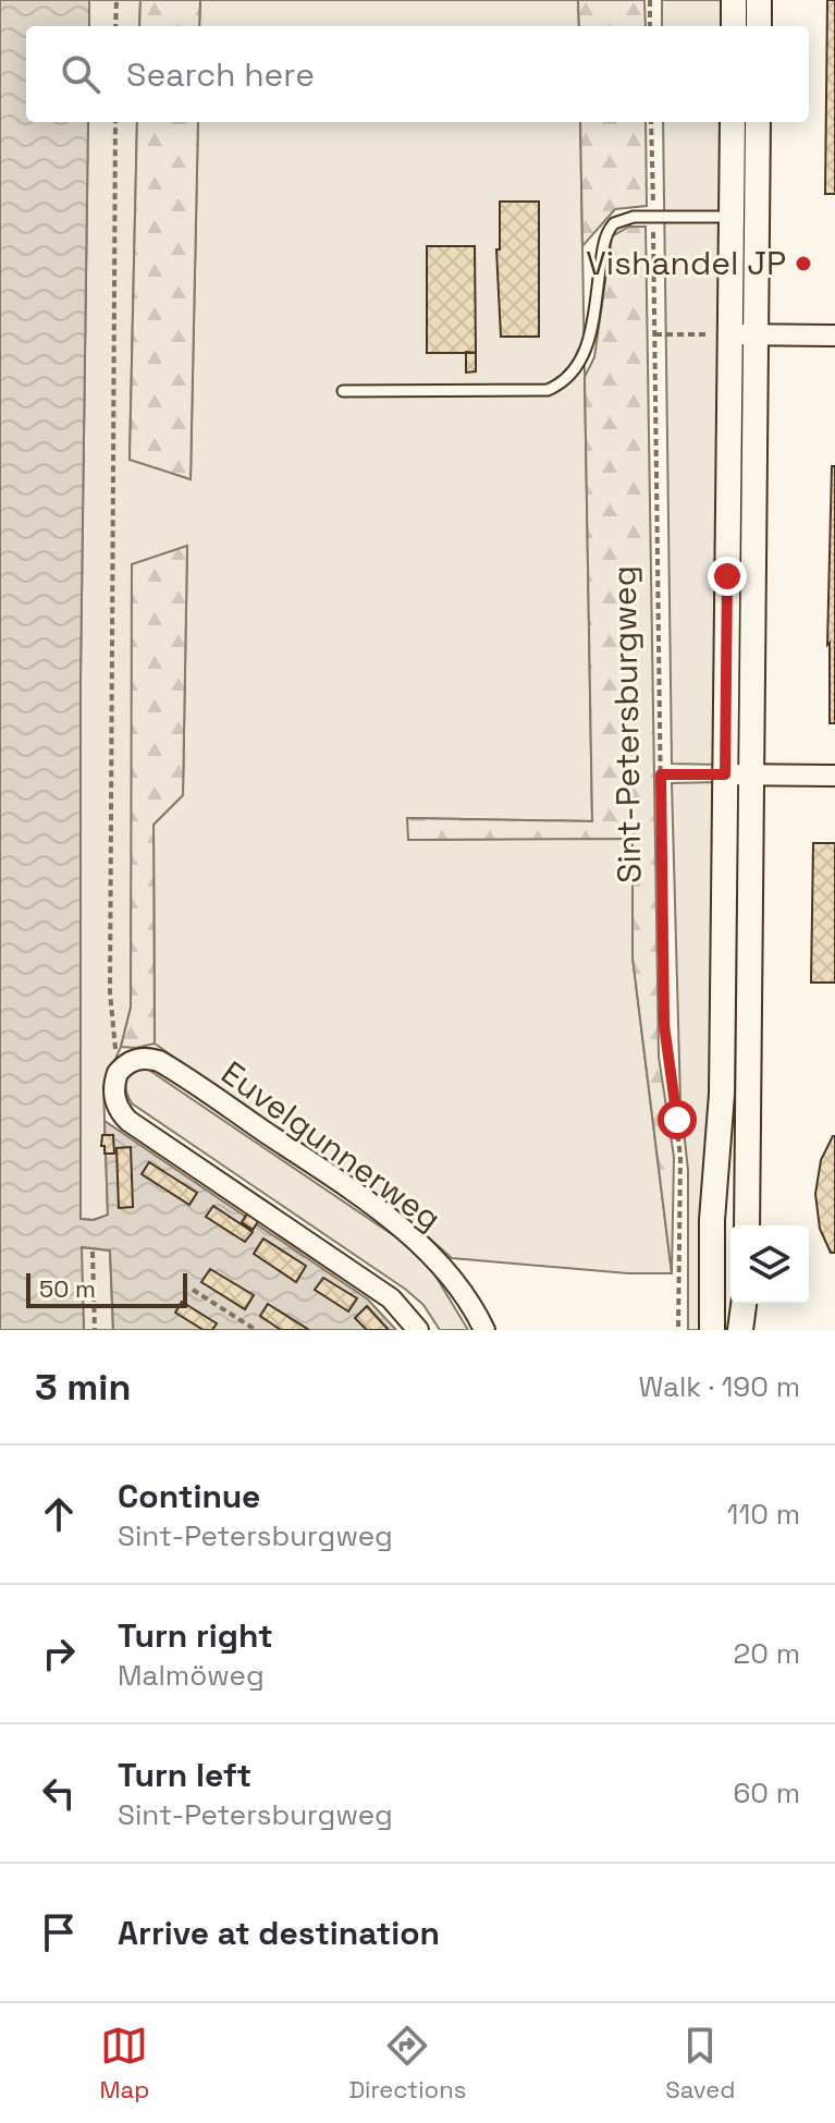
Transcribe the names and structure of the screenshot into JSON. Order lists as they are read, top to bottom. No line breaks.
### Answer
{"streets":{"street":["Euvelgunnerweg"],"path":["Sint-Petersburgweg"]},"places":["Vishandel JP"],"scale_bar":"50 m","page":{"search":"Search here","scale":"50 m","heading":["3 min","Walk · 190 m"],"list":[["Continue","Sint-Petersburgweg","110 m"],["Turn right","Malmöweg","20 m"],["Turn left","Sint-Petersburgweg","60 m"],"Arrive at destination"],"nav":["Map","Directions","Saved"]}}
